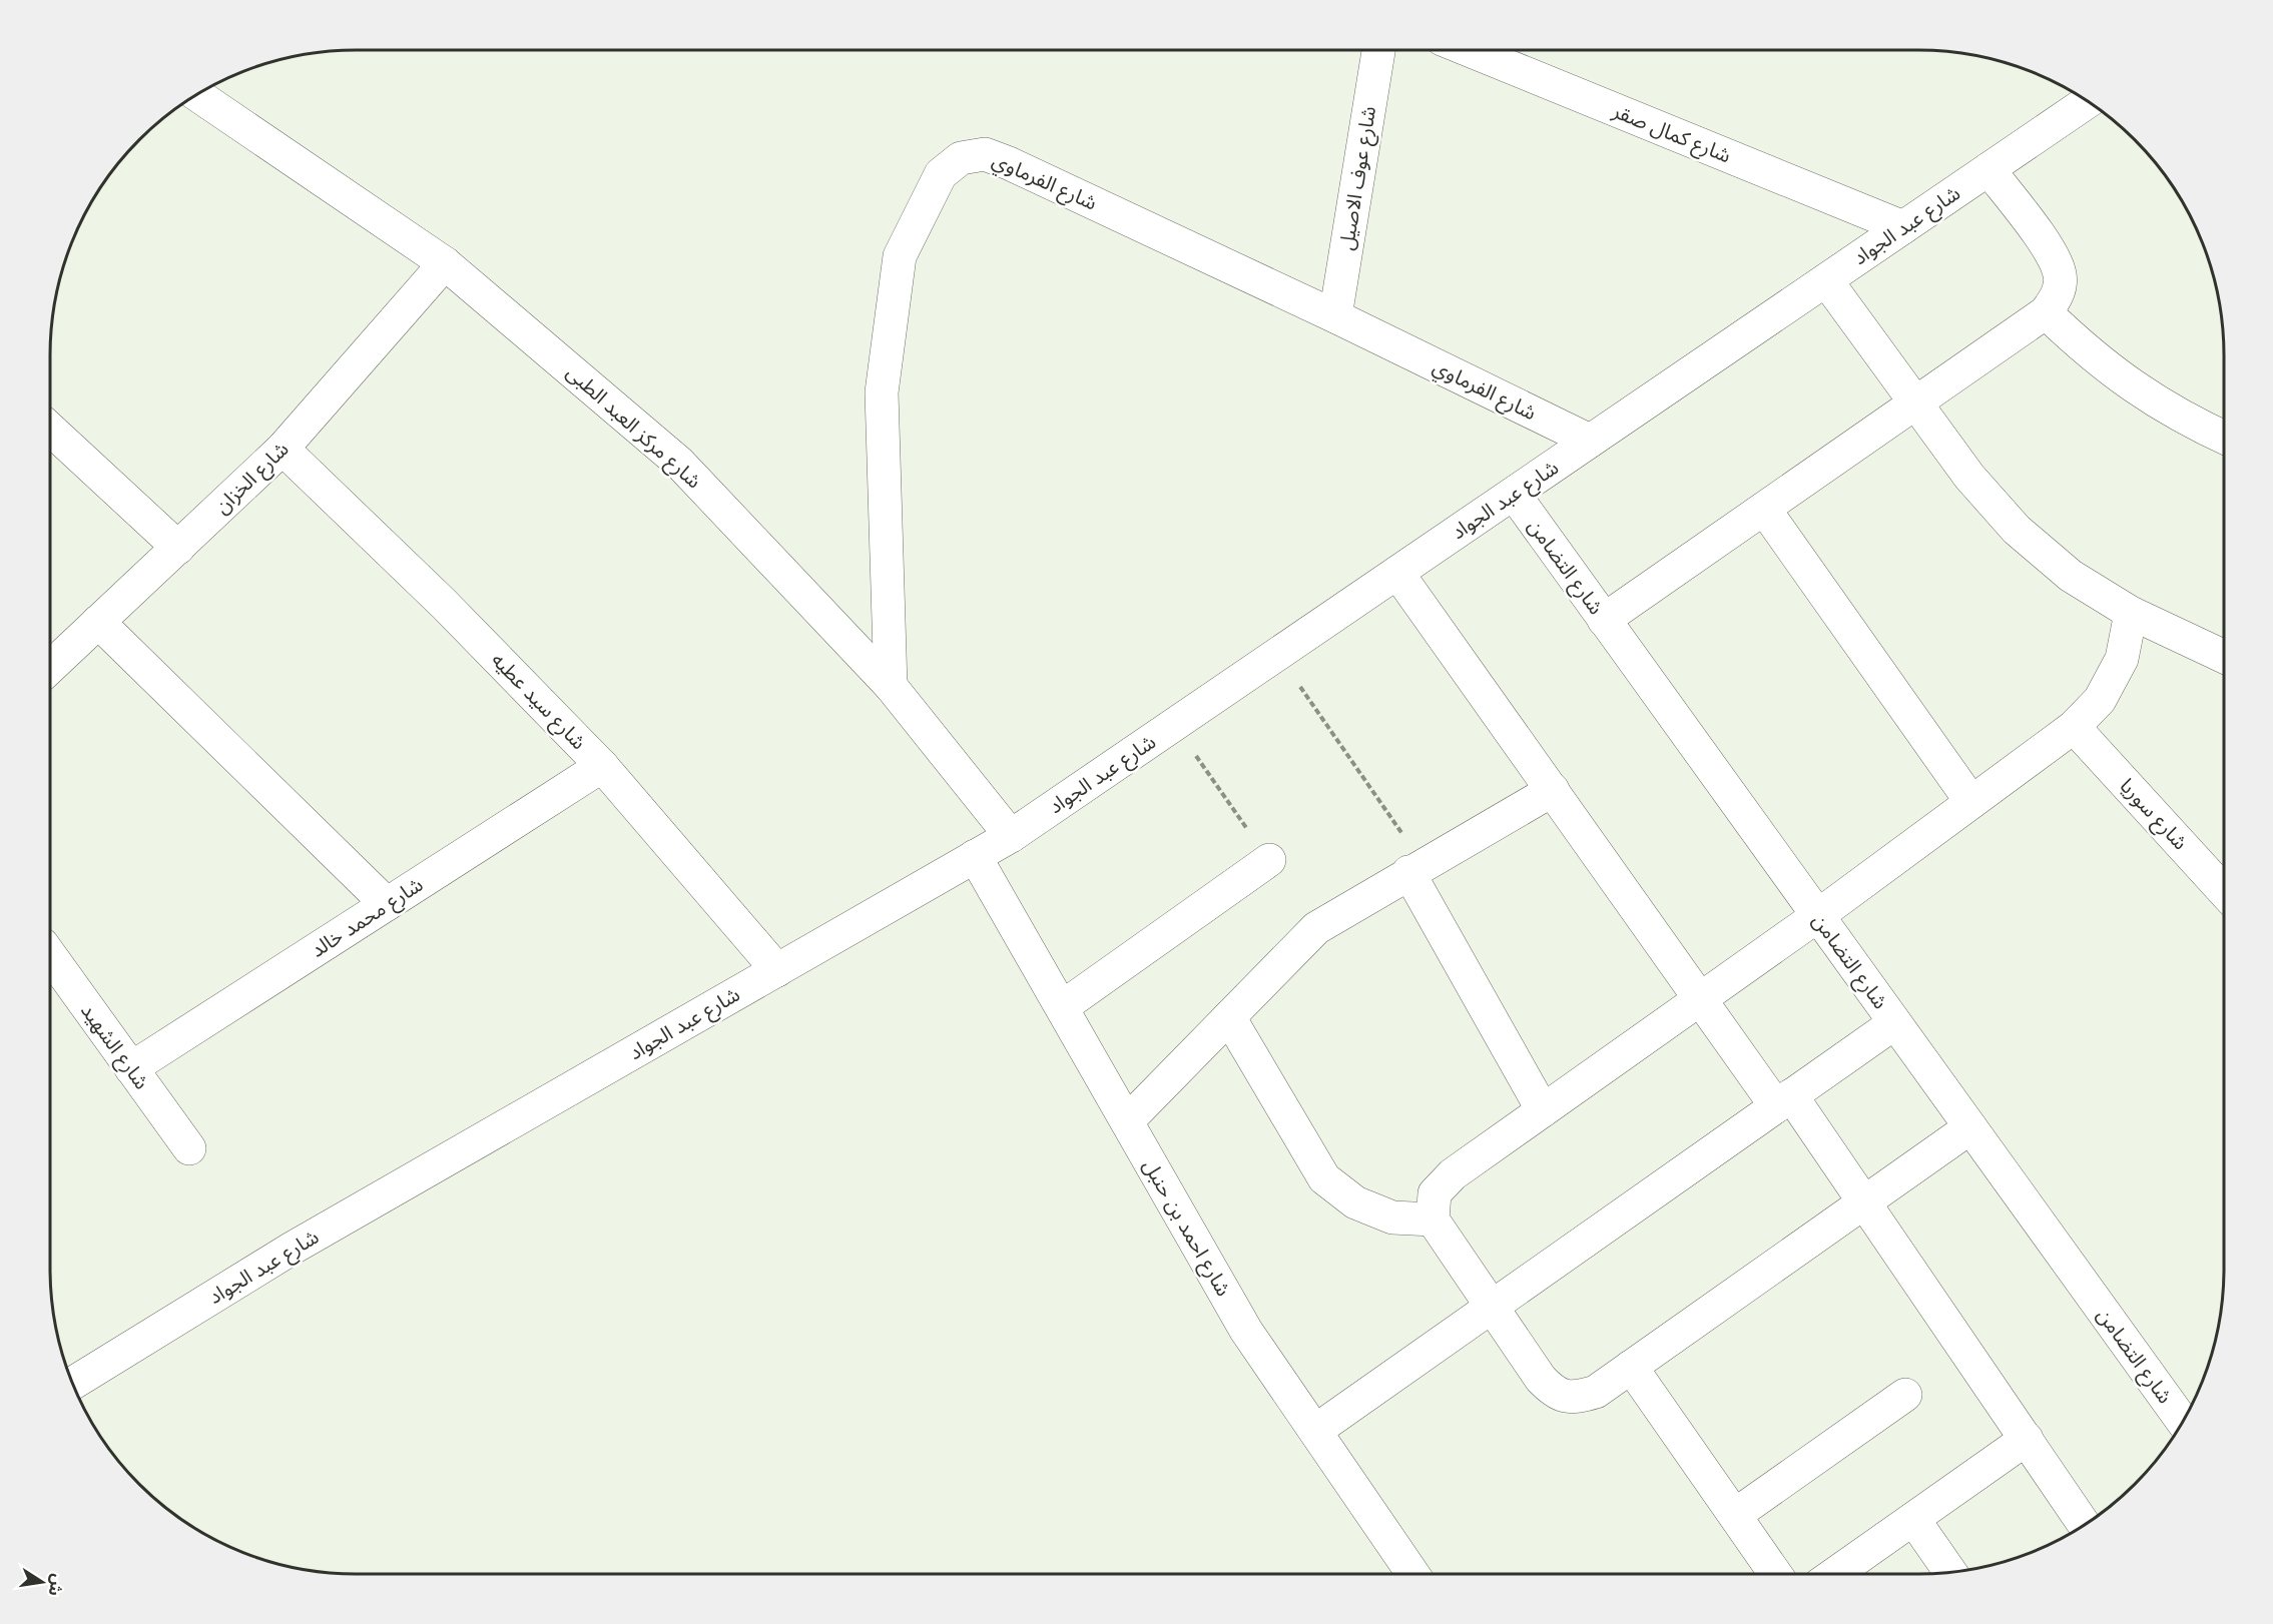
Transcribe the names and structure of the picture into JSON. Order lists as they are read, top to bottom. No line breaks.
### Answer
{"streets":{"street":["شارع كمال صقر","شارع عوف الاصيل","شارع الفرماوي","شارع عبد الجواد","شارع مركز العبد الطبى","شارع الخزان","شارع التضامن","شارع سيد عطيه","شارع سوريا","شارع محمد خالد","شارع الشهيد","شارع احمد بن حنبل"]},"crossings":[["شارع كمال صقر","شارع عبد الجواد"],["شارع عوف الاصيل","شارع الفرماوي"],["شارع الفرماوي","شارع عبد الجواد"],["شارع الفرماوي","شارع مركز العبد الطبى"],["شارع عبد الجواد","شارع مركز العبد الطبى"],["شارع عبد الجواد","شارع التضامن"],["شارع عبد الجواد","شارع سيد عطيه"],["شارع عبد الجواد","شارع احمد بن حنبل"],["شارع مركز العبد الطبى","شارع الخزان"],["شارع الخزان","شارع سيد عطيه"],["شارع سيد عطيه","شارع محمد خالد"],["شارع محمد خالد","شارع الشهيد"]],"north":"right"}
